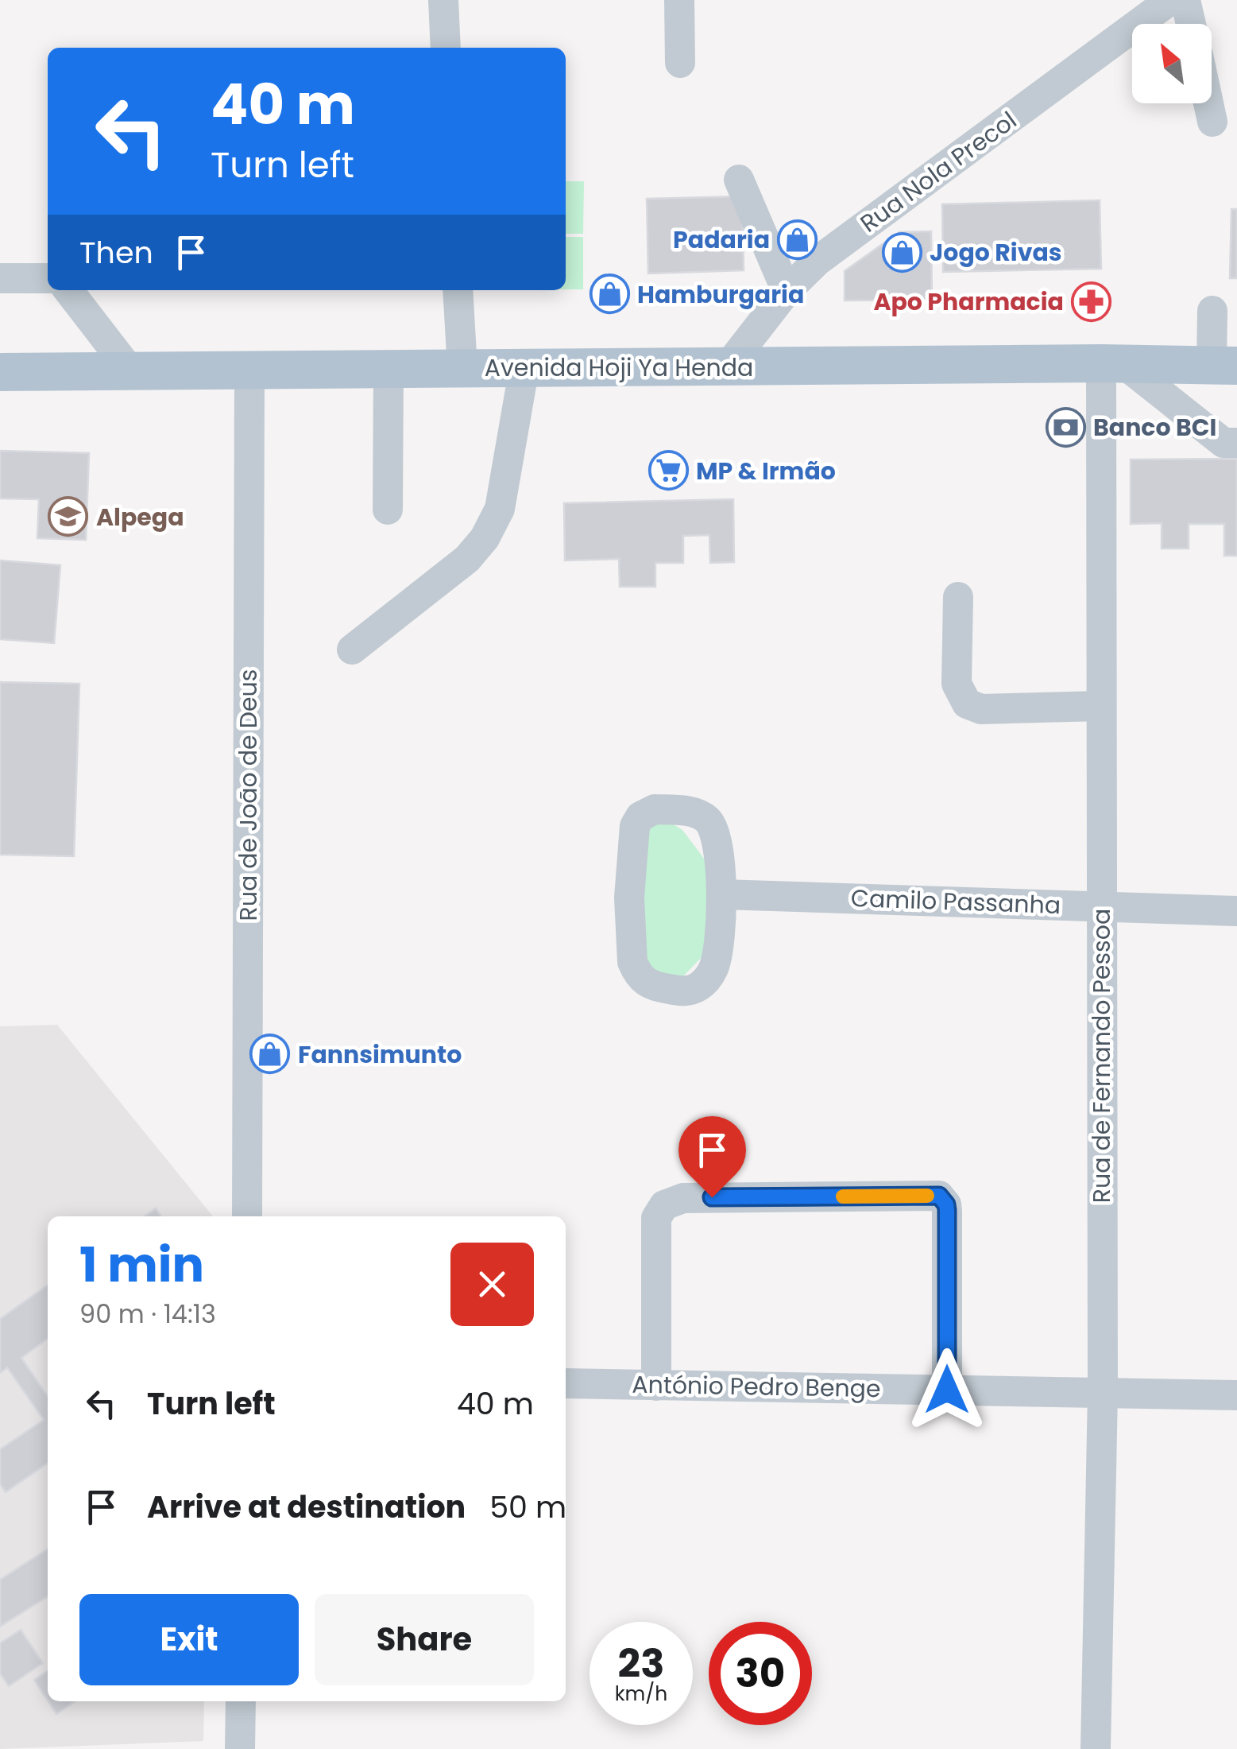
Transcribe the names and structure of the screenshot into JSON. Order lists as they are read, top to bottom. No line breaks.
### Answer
{"streets":{"main road":["Avenida Hoji Ya Henda"],"street":["Rua Nola Precol","Rua de João de Deus","Camilo Passanha","Rua de Fernando Pessoa","António Pedro Benge"]},"crossings":[["Rua Nola Precol","Avenida Hoji Ya Henda"],["Avenida Hoji Ya Henda","Rua de João de Deus"],["Avenida Hoji Ya Henda","Rua de Fernando Pessoa"],["Camilo Passanha","Rua de Fernando Pessoa"],["Rua de Fernando Pessoa","António Pedro Benge"]],"places":{"shop":["Padaria","Jogo Rivas","Hamburgaria","Fannsimunto"],"pharmacy":["Apo Pharmacia"],"bank":["Banco BCI"],"supermarket":["MP & Irmão"],"school or university":["Alpega"]},"north":"top left","page":{"turn":["40 m","Turn left"],"then":"Then","heading":["1 min","90 m · 14:13"],"list":[{"name":"Turn left","value":"40 m"},{"name":"Arrive at destination","value":"50 m"}],"buttons":["Exit","Share"],"speed":"23 km/h","limit":"30"}}
